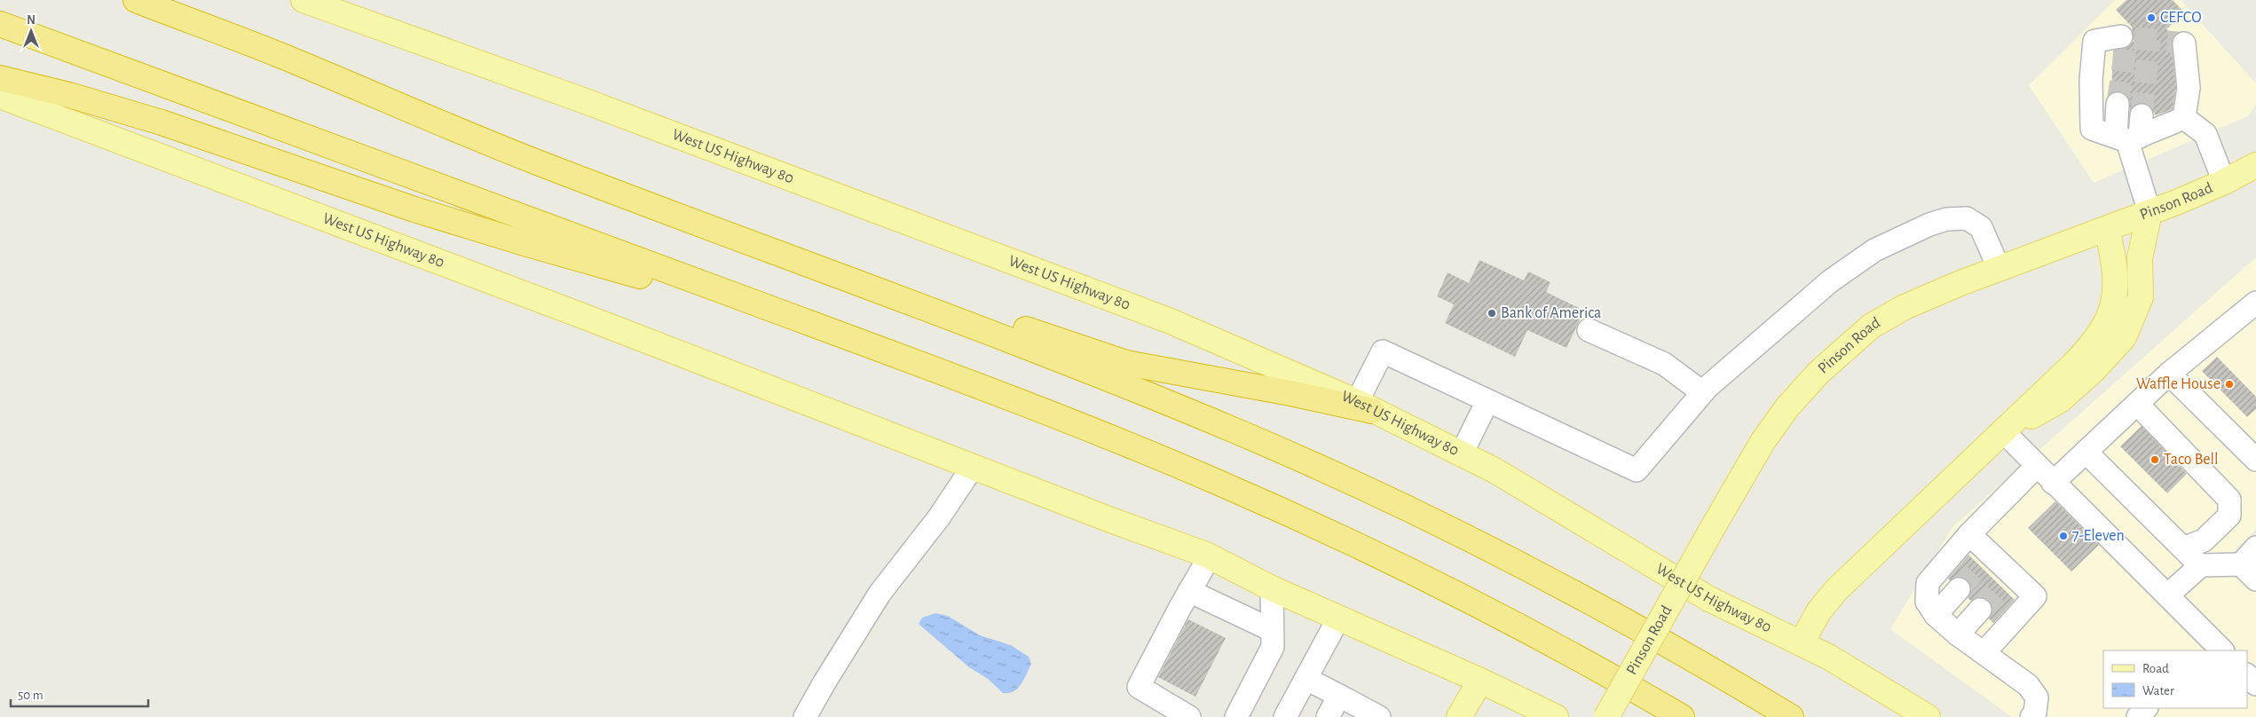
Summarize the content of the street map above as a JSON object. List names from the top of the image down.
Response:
{
  "streets": {
    "main road": ["West US Highway 80", "Pinson Road"]
  },
  "places": [
    "CEFCO",
    "Bank of America",
    "Waffle House",
    "Taco Bell",
    "7-Eleven"
  ],
  "legend": ["Road", "Water"],
  "scale_bar": "50 m",
  "north": "top"
}
